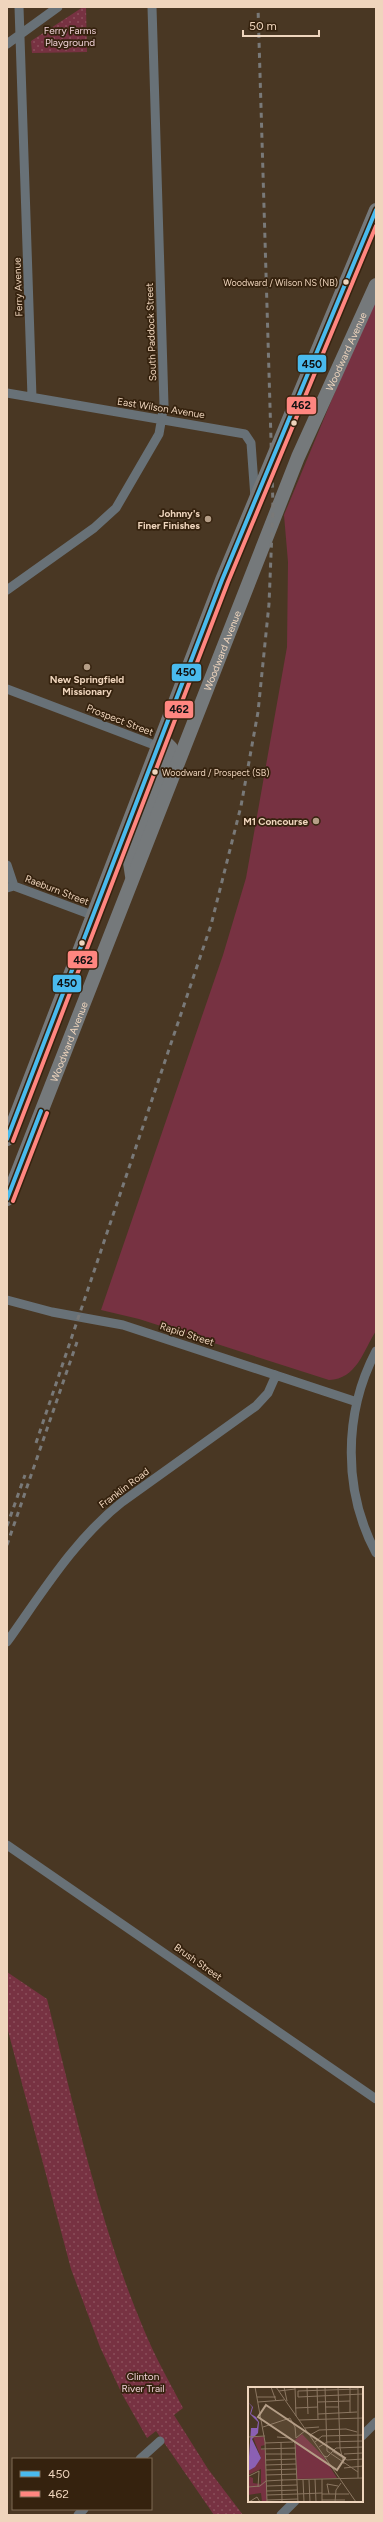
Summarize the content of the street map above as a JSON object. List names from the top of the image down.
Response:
{
  "streets": {
    "main road": ["Woodward Avenue"],
    "street": [
      "Ferry Avenue",
      "South Paddock Street",
      "East Wilson Avenue",
      "Prospect Street",
      "Raeburn Street",
      "Rapid Street",
      "Franklin Road",
      "Brush Street"
    ]
  },
  "crossings": [
    ["Ferry Avenue", "East Wilson Avenue"],
    ["South Paddock Street", "East Wilson Avenue"],
    ["Rapid Street", "Franklin Road"]
  ],
  "parks": ["Ferry Farms Playground", "Clinton River Trail"],
  "places": [
    "Woodward / Wilson NS (NB)",
    "Johnny's Finer Finishes",
    "New Springfield Missionary",
    "Woodward / Prospect (SB)",
    "M1 Concourse"
  ],
  "lines": ["transit line 450", "transit line 462"],
  "legend": ["450", "462"],
  "scale_bar": "50 m"
}
